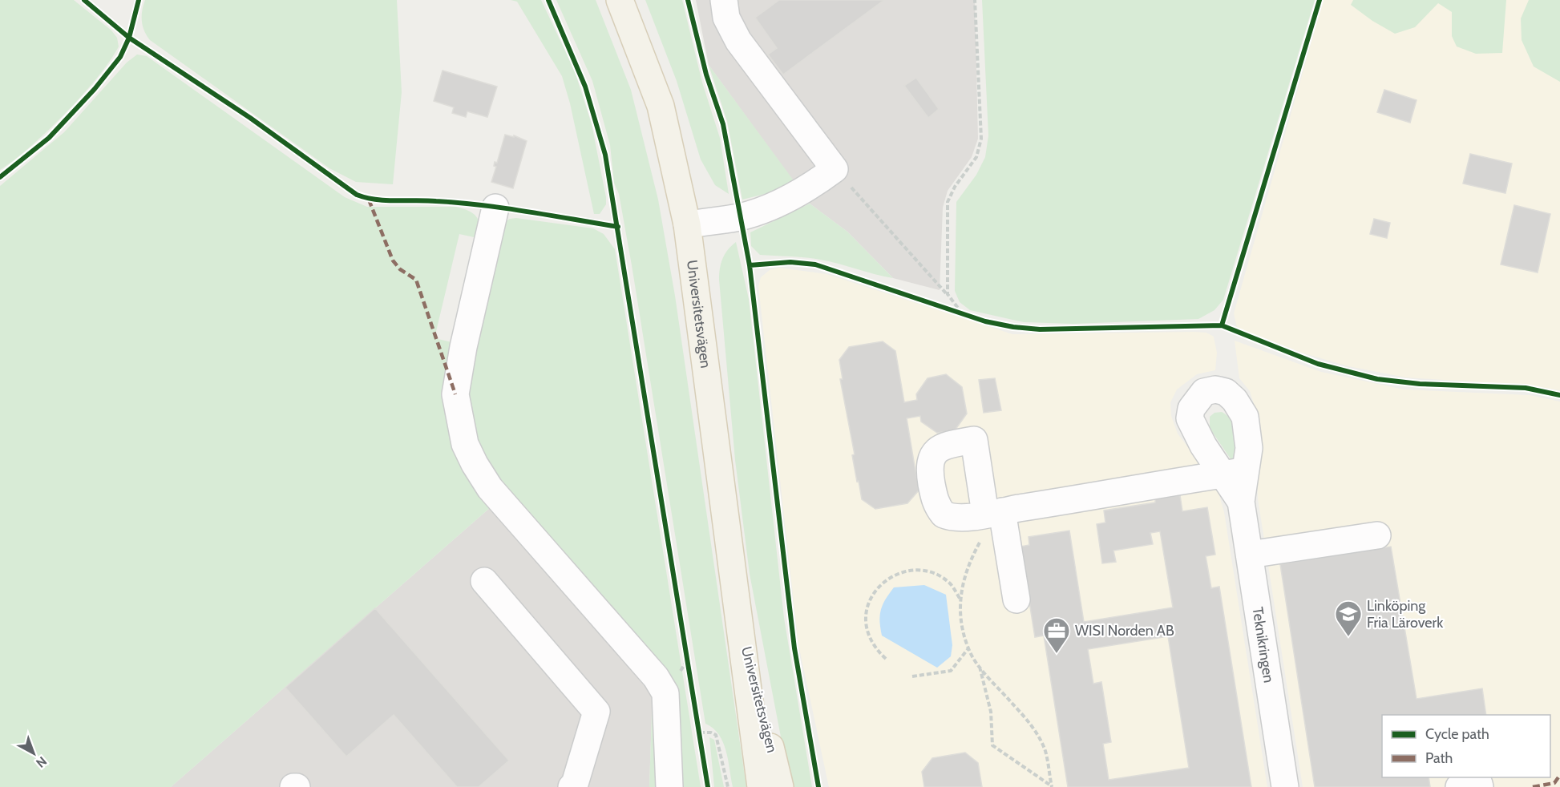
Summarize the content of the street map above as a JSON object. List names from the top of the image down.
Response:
{
  "streets": {
    "main road": ["Universitetsvägen"],
    "street": ["Teknikringen"]
  },
  "places": {
    "school or university": ["Linköping Fria Läroverk"],
    "office": ["WISI Norden AB"]
  },
  "legend": ["Cycle path", "Path"],
  "north": "bottom right"
}
